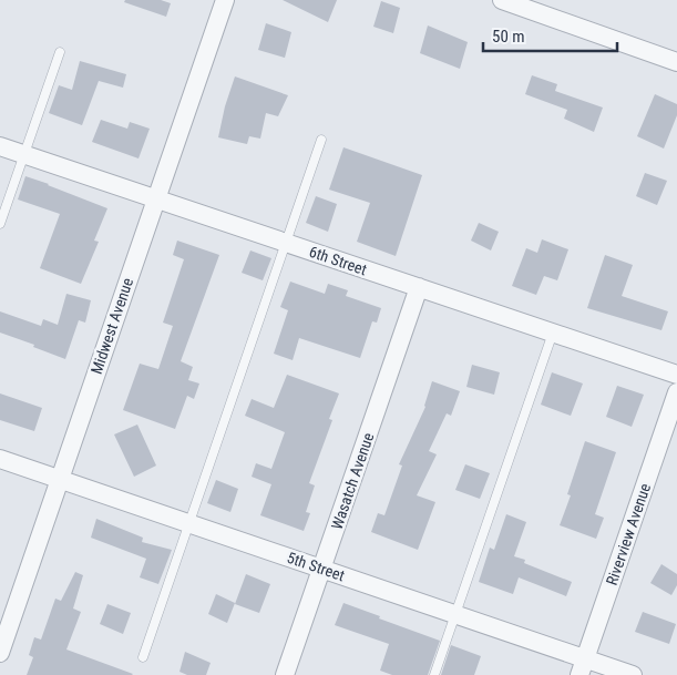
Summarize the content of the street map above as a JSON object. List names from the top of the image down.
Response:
{
  "streets": {
    "street": [
      "6th Street",
      "Midwest Avenue",
      "Wasatch Avenue",
      "Riverview Avenue",
      "5th Street"
    ]
  },
  "crossings": [
    ["6th Street", "Midwest Avenue"],
    ["6th Street", "Wasatch Avenue"],
    ["Midwest Avenue", "5th Street"],
    ["Wasatch Avenue", "5th Street"],
    ["Riverview Avenue", "5th Street"]
  ],
  "scale_bar": "50 m"
}
